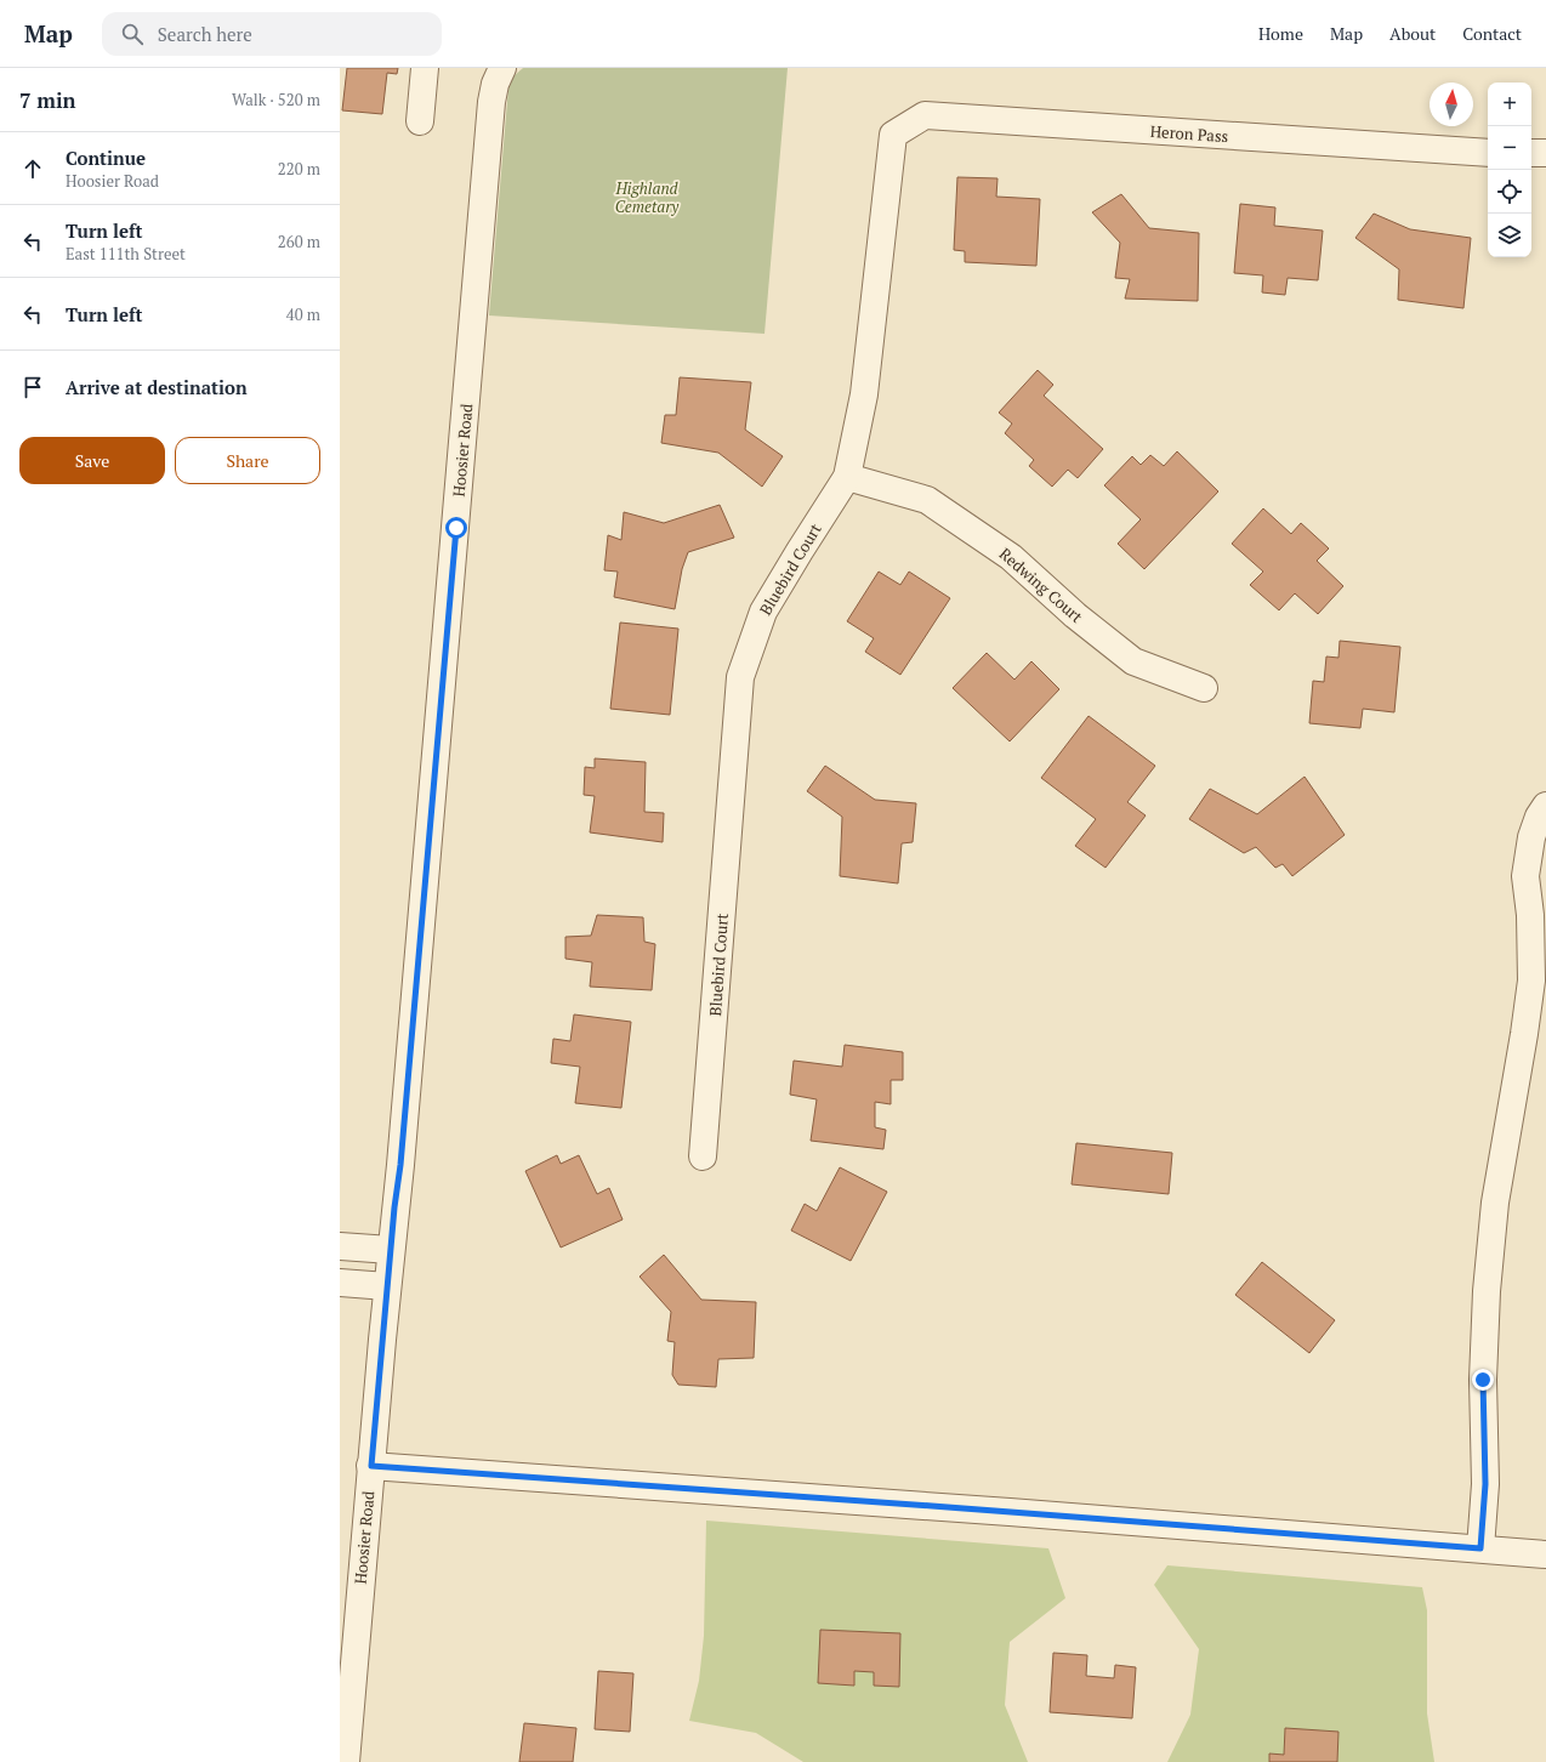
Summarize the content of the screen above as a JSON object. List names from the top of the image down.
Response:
{
  "streets": {
    "street": [
      "Heron Pass",
      "Hoosier Road",
      "Bluebird Court",
      "Redwing Court"
    ]
  },
  "crossings": [
    ["Heron Pass", "Bluebird Court"],
    ["Bluebird Court", "Redwing Court"]
  ],
  "parks": ["Highland Cemetary"],
  "north": "top",
  "page": {
    "header": "Map",
    "search": "Search here",
    "nav": [
      "Home",
      "Map",
      "About",
      "Contact"
    ],
    "heading": ["7 min", "Walk · 520 m"],
    "map_buttons": ["+", "−"],
    "list": [
      ["Continue", "Hoosier Road", "220 m"],
      ["Turn left", "East 111th Street", "260 m"],
      ["Turn left", "40 m"],
      "Arrive at destination"
    ],
    "buttons": ["Save", "Share"]
  }
}
